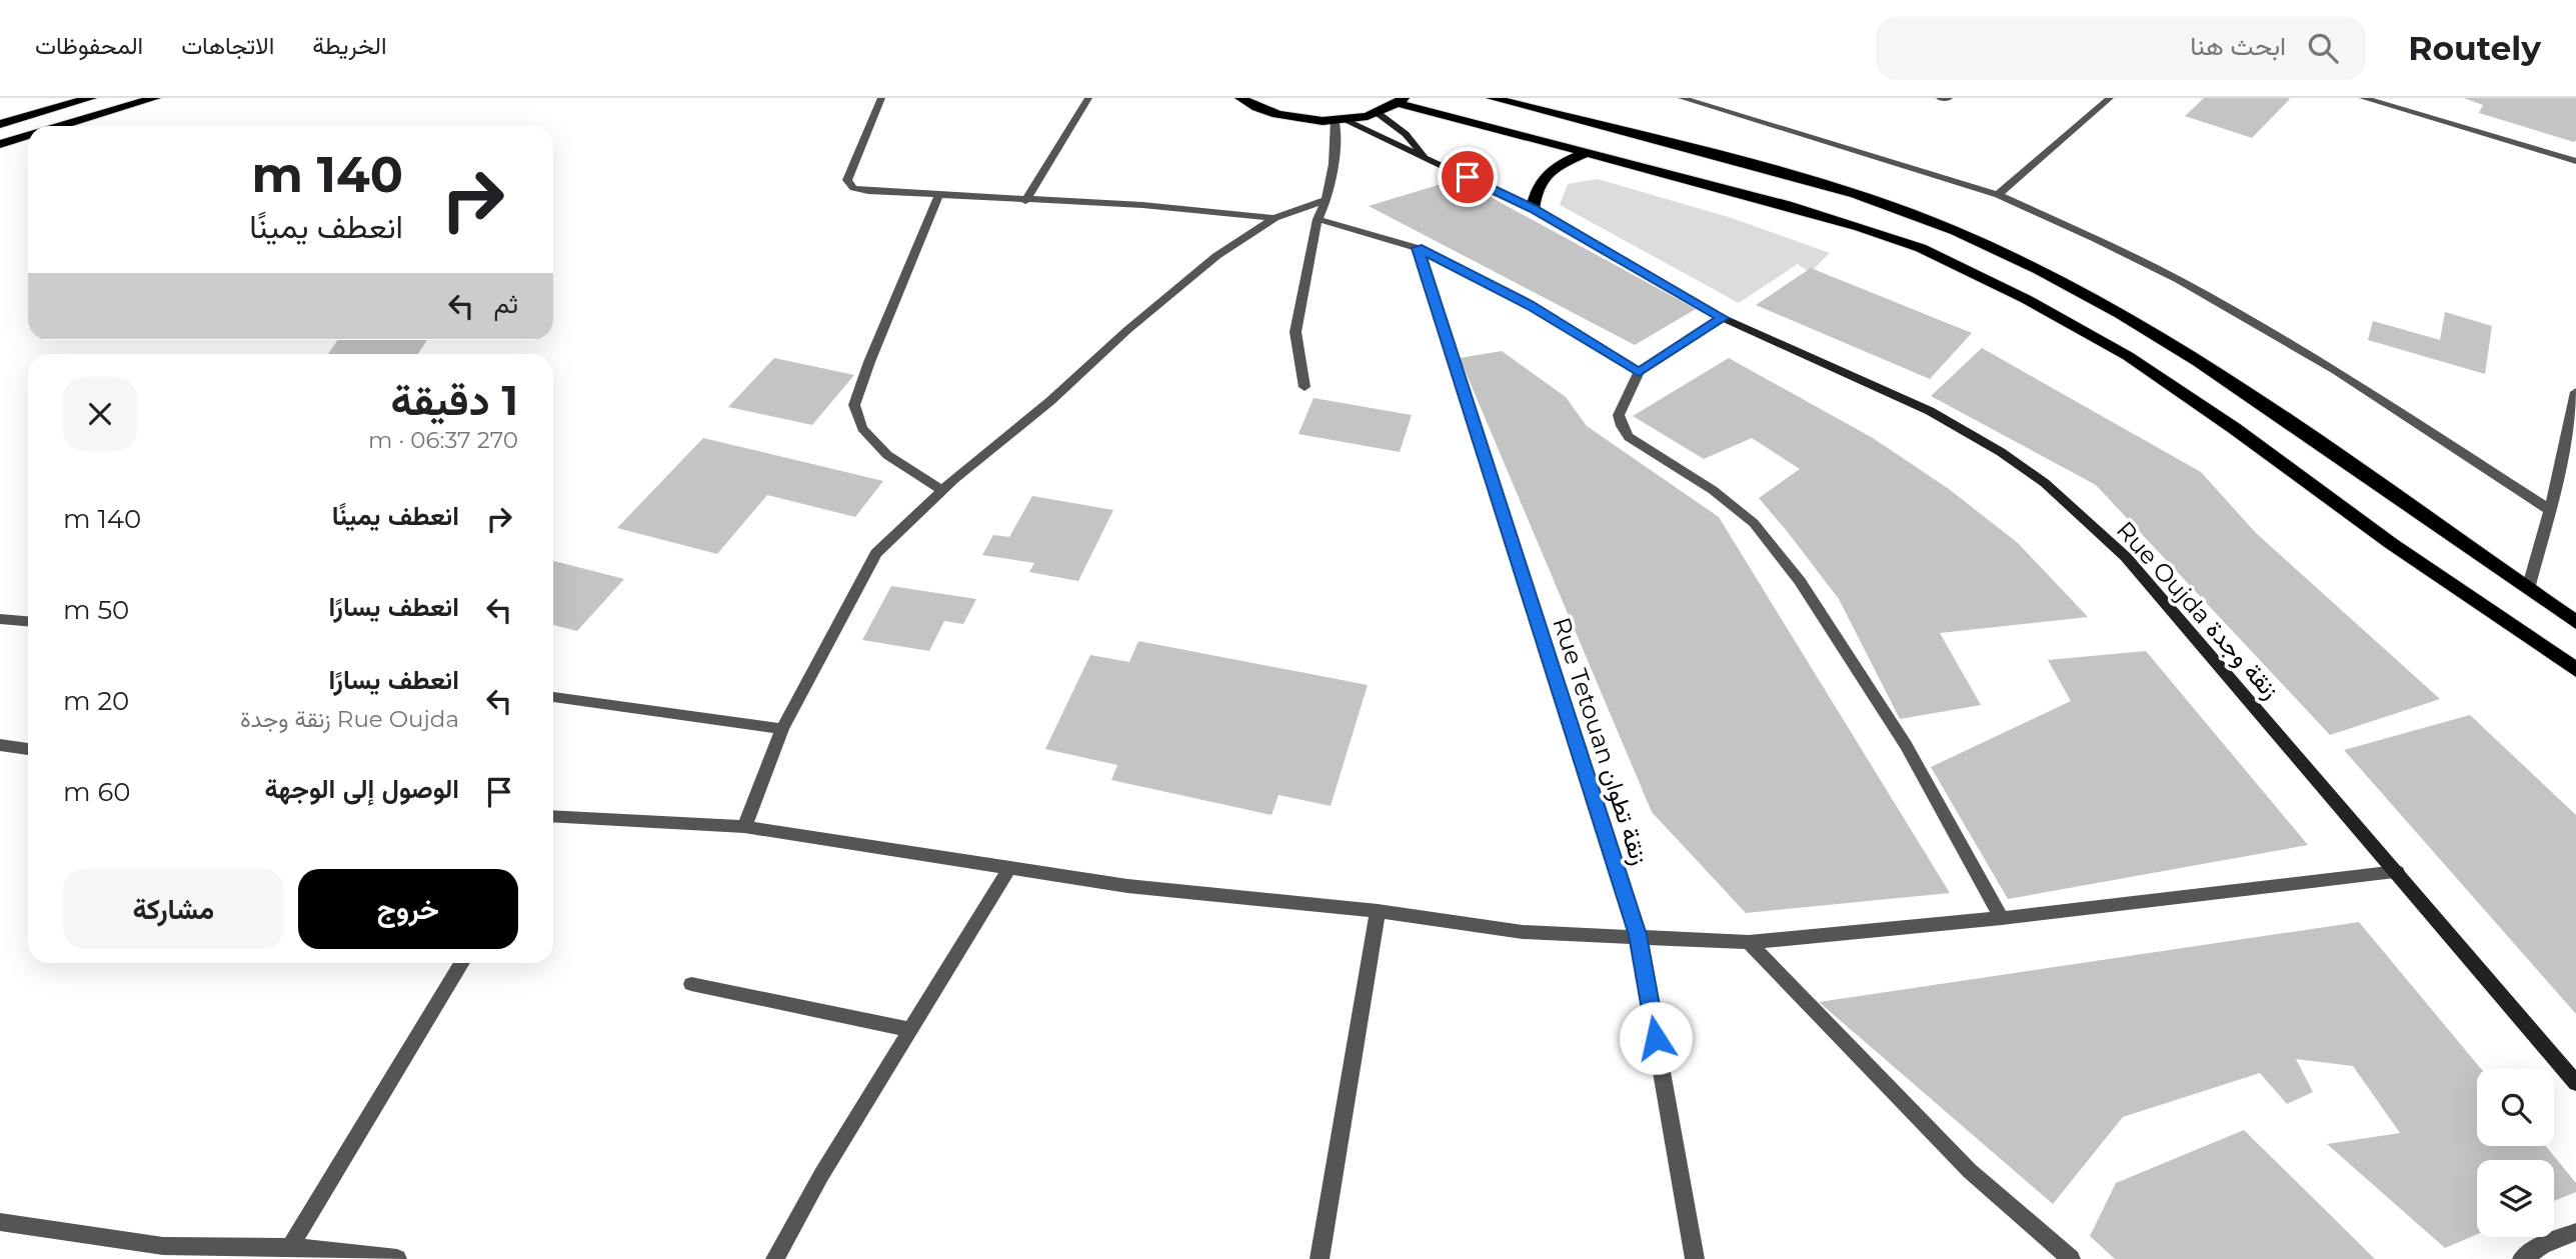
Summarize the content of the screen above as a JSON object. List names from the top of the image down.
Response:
{
  "streets": {
    "main road": ["Rue Oujda زنقة وجدة"],
    "street": ["Rue Tetouan زنقة تطوان"]
  },
  "page": {
    "header": "Routely",
    "search": "ابحث هنا",
    "nav": ["الخريطة", "الاتجاهات", "المحفوظات"],
    "turn": ["140 m", "انعطف يمينًا"],
    "then": "ثم",
    "heading": ["1 دقيقة", "270 m · 06:37"],
    "list": [
      {
        "name": "انعطف يمينًا",
        "value": "140 m"
      },
      {
        "name": "انعطف يسارًا",
        "value": "50 m"
      },
      {
        "name": "انعطف يسارًا",
        "note": "Rue Oujda زنقة وجدة",
        "value": "20 m"
      },
      {
        "name": "الوصول إلى الوجهة",
        "value": "60 m"
      }
    ],
    "buttons": ["خروج", "مشاركة"]
  }
}
